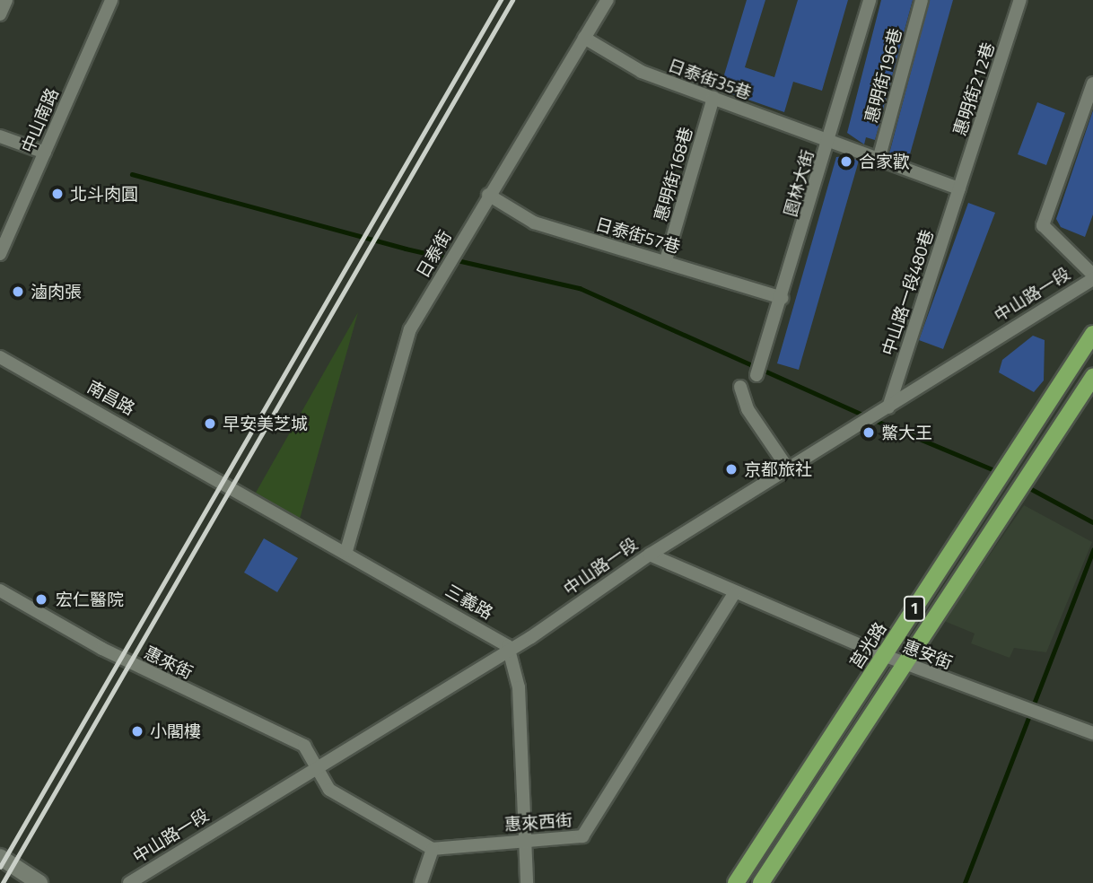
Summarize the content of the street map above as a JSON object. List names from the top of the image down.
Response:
{
  "streets": {
    "main road": ["1", "莒光路"],
    "street": [
      "惠明街196巷",
      "日泰街35巷",
      "惠明街212巷",
      "中山南路",
      "惠明街168巷",
      "園林大街",
      "日泰街57巷",
      "日泰街",
      "中山路一段480巷",
      "中山路一段",
      "南昌路",
      "三義路",
      "惠安街",
      "惠來街",
      "惠來西街"
    ]
  },
  "crossings": [
    ["惠明街196巷", "日泰街35巷"],
    ["日泰街35巷", "惠明街212巷"],
    ["日泰街35巷", "惠明街168巷"],
    ["日泰街35巷", "園林大街"],
    ["日泰街35巷", "日泰街"],
    ["日泰街35巷", "中山路一段480巷"],
    ["惠明街212巷", "中山路一段480巷"],
    ["惠明街168巷", "日泰街57巷"],
    ["園林大街", "日泰街57巷"],
    ["日泰街57巷", "日泰街"],
    ["日泰街", "三義路"],
    ["中山路一段480巷", "中山路一段"],
    ["中山路一段", "三義路"],
    ["中山路一段", "惠安街"],
    ["中山路一段", "惠來街"],
    ["南昌路", "三義路"],
    ["1", "惠安街"],
    ["莒光路", "惠安街"],
    ["惠安街", "惠來西街"]
  ],
  "places": [
    "合家歡",
    "北斗肉圓",
    "滷肉張",
    "早安美芝城",
    "鱉大王",
    "京都旅社",
    "宏仁醫院",
    "小閣樓"
  ]
}
